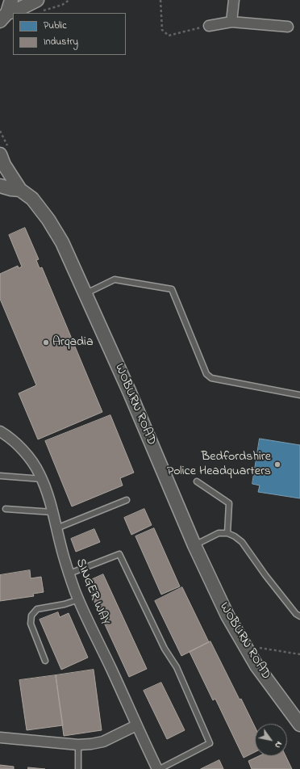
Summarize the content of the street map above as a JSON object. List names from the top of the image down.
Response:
{
  "streets": {
    "main road": ["WOBURN ROAD"],
    "street": ["SINGER WAY"]
  },
  "places": ["Arqadia", "Bedfordshire Police Headquarters"],
  "legend": ["Public", "Industry"],
  "north": "bottom right"
}
